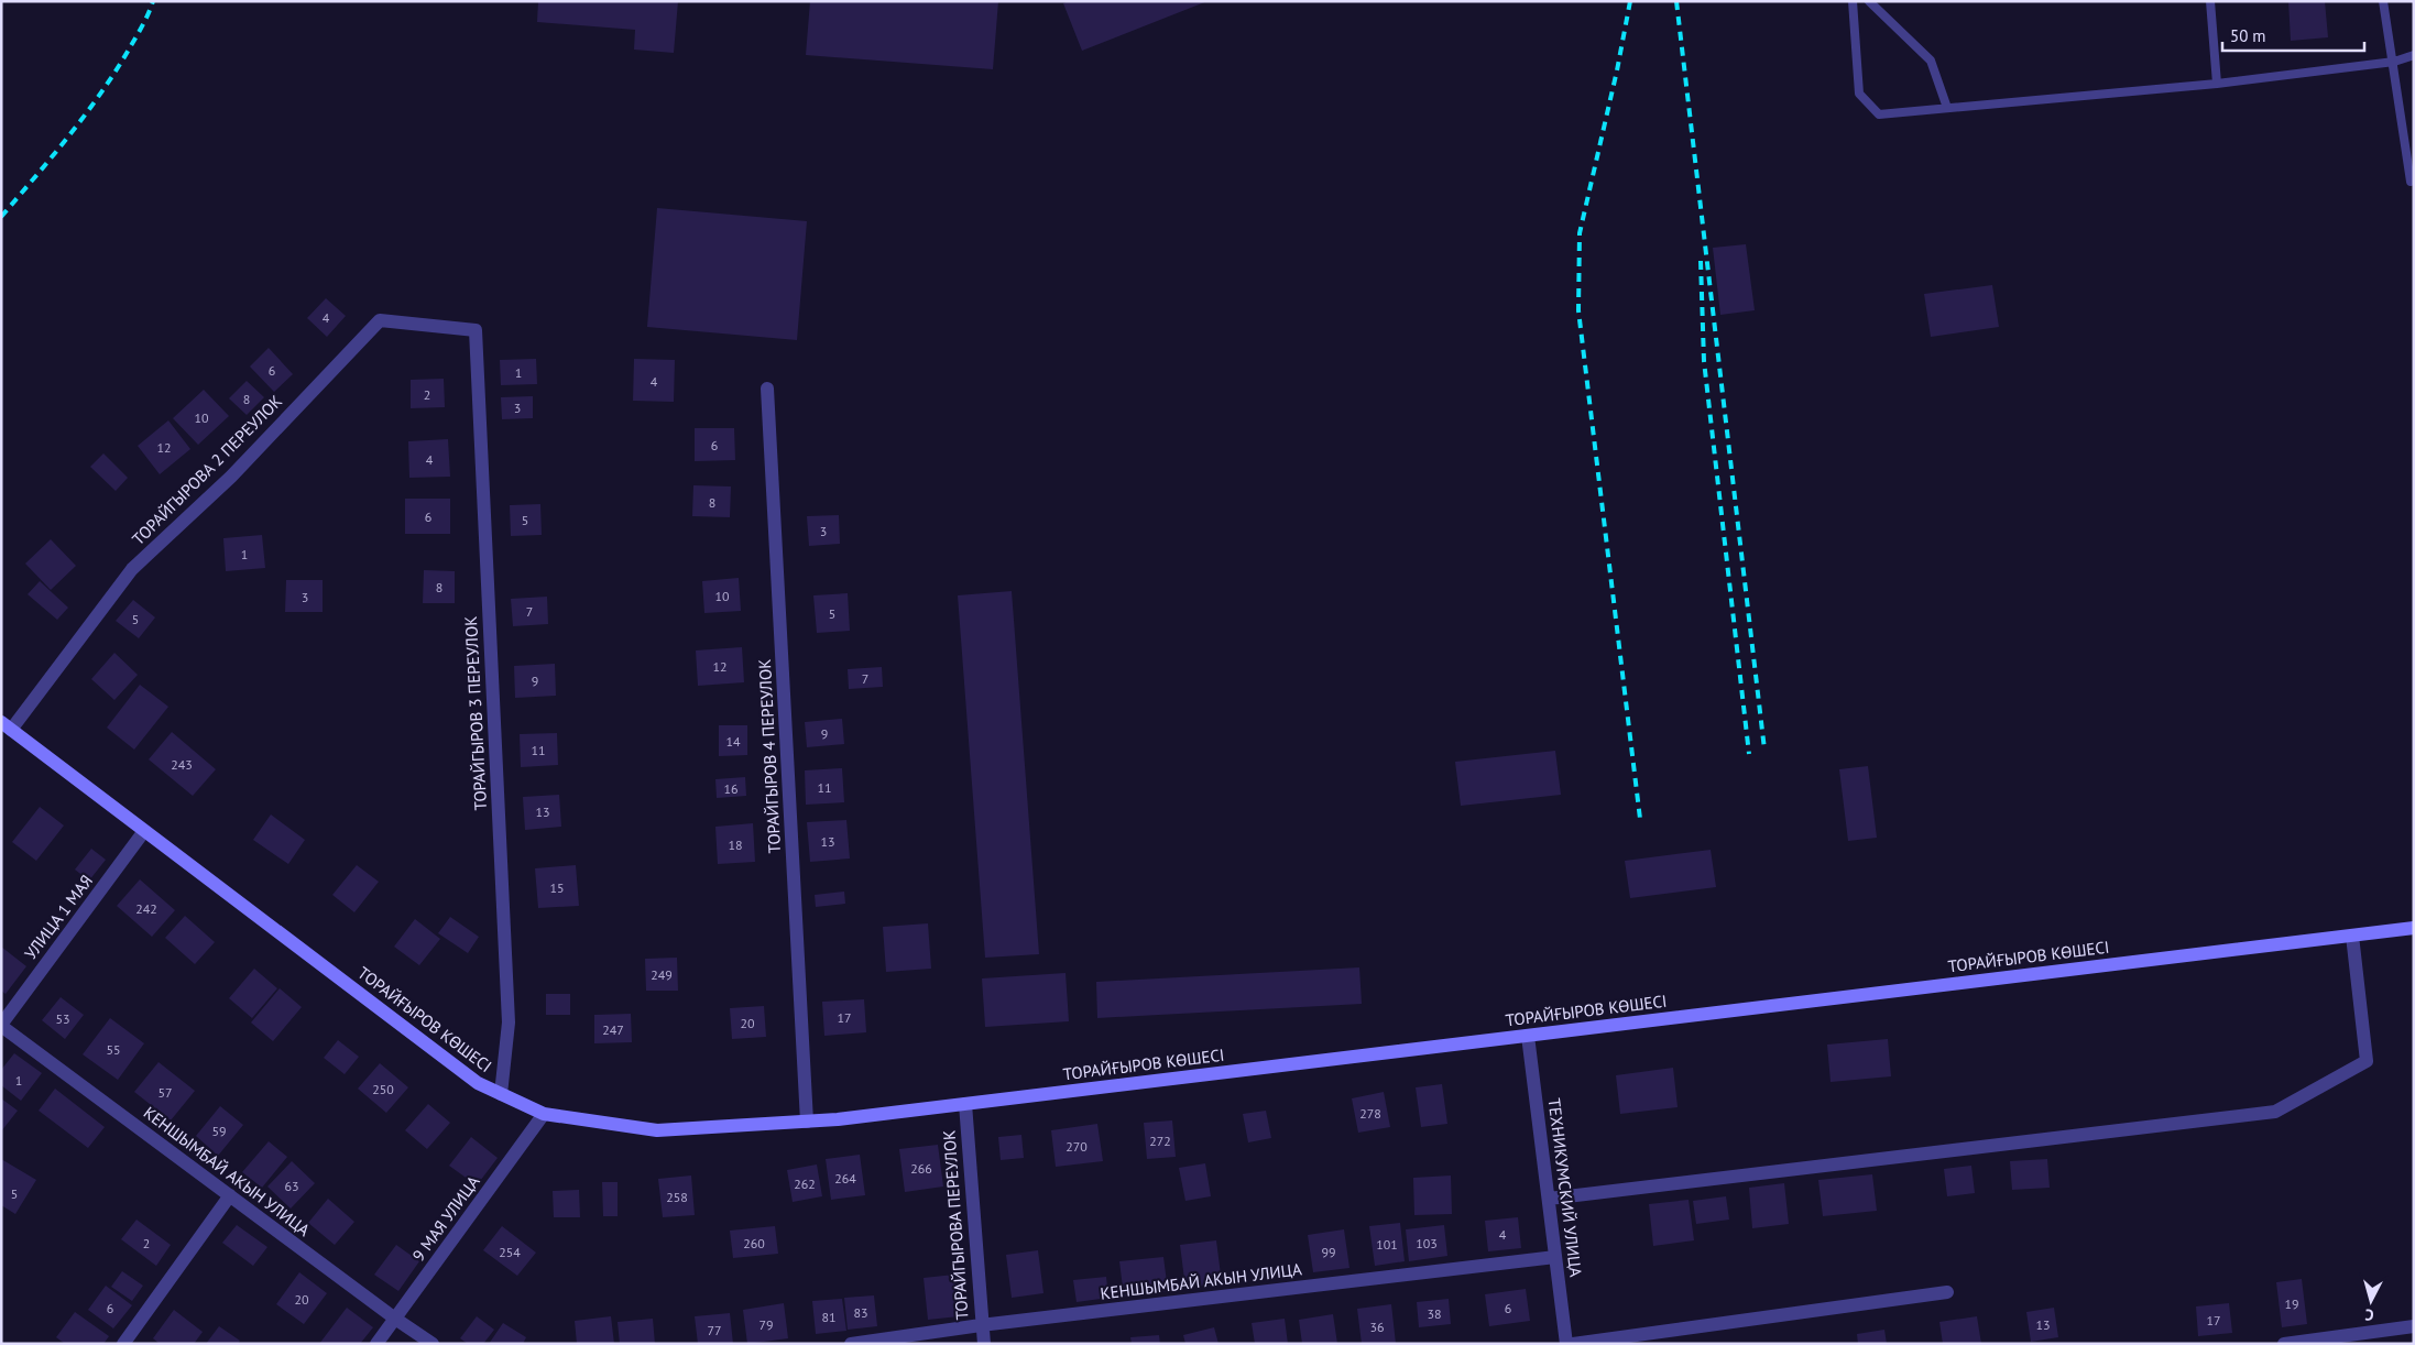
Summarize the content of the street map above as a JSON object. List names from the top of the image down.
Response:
{
  "streets": {
    "street": [
      "ТОРАЙГЫРОВА 2 ПЕРЕУЛОК",
      "ТОРАЙГЫРОВ 3 ПЕРЕУЛОК",
      "ТОРАЙГЫРОВ 4 ПЕРЕУЛОК",
      "УЛИЦА 1 МАЯ",
      "ТОРАЙҒЫРОВ КӨШЕСІ",
      "КЕНШЫМБАЙ АКЫН УЛИЦА",
      "ТЕХНИКУМСКИЙ УЛИЦА",
      "9 МАЯ УЛИЦА",
      "ТОРАЙГЫРОВА ПЕРЕУЛОК"
    ]
  },
  "crossings": [
    ["ТОРАЙГЫРОВА 2 ПЕРЕУЛОК", "ТОРАЙГЫРОВ 3 ПЕРЕУЛОК"],
    ["ТОРАЙГЫРОВА 2 ПЕРЕУЛОК", "ТОРАЙҒЫРОВ КӨШЕСІ"],
    ["ТОРАЙГЫРОВ 3 ПЕРЕУЛОК", "ТОРАЙҒЫРОВ КӨШЕСІ"],
    ["ТОРАЙГЫРОВ 4 ПЕРЕУЛОК", "ТОРАЙҒЫРОВ КӨШЕСІ"],
    ["УЛИЦА 1 МАЯ", "ТОРАЙҒЫРОВ КӨШЕСІ"],
    ["УЛИЦА 1 МАЯ", "КЕНШЫМБАЙ АКЫН УЛИЦА"],
    ["ТОРАЙҒЫРОВ КӨШЕСІ", "ТЕХНИКУМСКИЙ УЛИЦА"],
    ["ТОРАЙҒЫРОВ КӨШЕСІ", "9 МАЯ УЛИЦА"],
    ["ТОРАЙҒЫРОВ КӨШЕСІ", "ТОРАЙГЫРОВА ПЕРЕУЛОК"],
    ["КЕНШЫМБАЙ АКЫН УЛИЦА", "ТЕХНИКУМСКИЙ УЛИЦА"],
    ["КЕНШЫМБАЙ АКЫН УЛИЦА", "9 МАЯ УЛИЦА"],
    ["КЕНШЫМБАЙ АКЫН УЛИЦА", "ТОРАЙГЫРОВА ПЕРЕУЛОК"]
  ],
  "house_numbers": [
    "4",
    "6",
    "1",
    "4",
    "2",
    "8",
    "3",
    "10",
    "6",
    "12",
    "4",
    "8",
    "6",
    "5",
    "3",
    "1",
    "8",
    "10",
    "3",
    "7",
    "5",
    "5",
    "12",
    "7",
    "9",
    "9",
    "14",
    "11",
    "243",
    "11",
    "16",
    "13",
    "13",
    "18",
    "15",
    "242",
    "249",
    "17",
    "53",
    "20",
    "247",
    "55",
    "1",
    "250",
    "57",
    "278",
    "59",
    "272",
    "270",
    "266",
    "264",
    "262",
    "63",
    "5",
    "258",
    "4",
    "2",
    "260",
    "103",
    "101",
    "254",
    "99",
    "20",
    "19",
    "6",
    "6",
    "83",
    "38",
    "81",
    "17",
    "79",
    "13",
    "36",
    "77"
  ],
  "scale_bar": "50 m",
  "north": "bottom"
}
